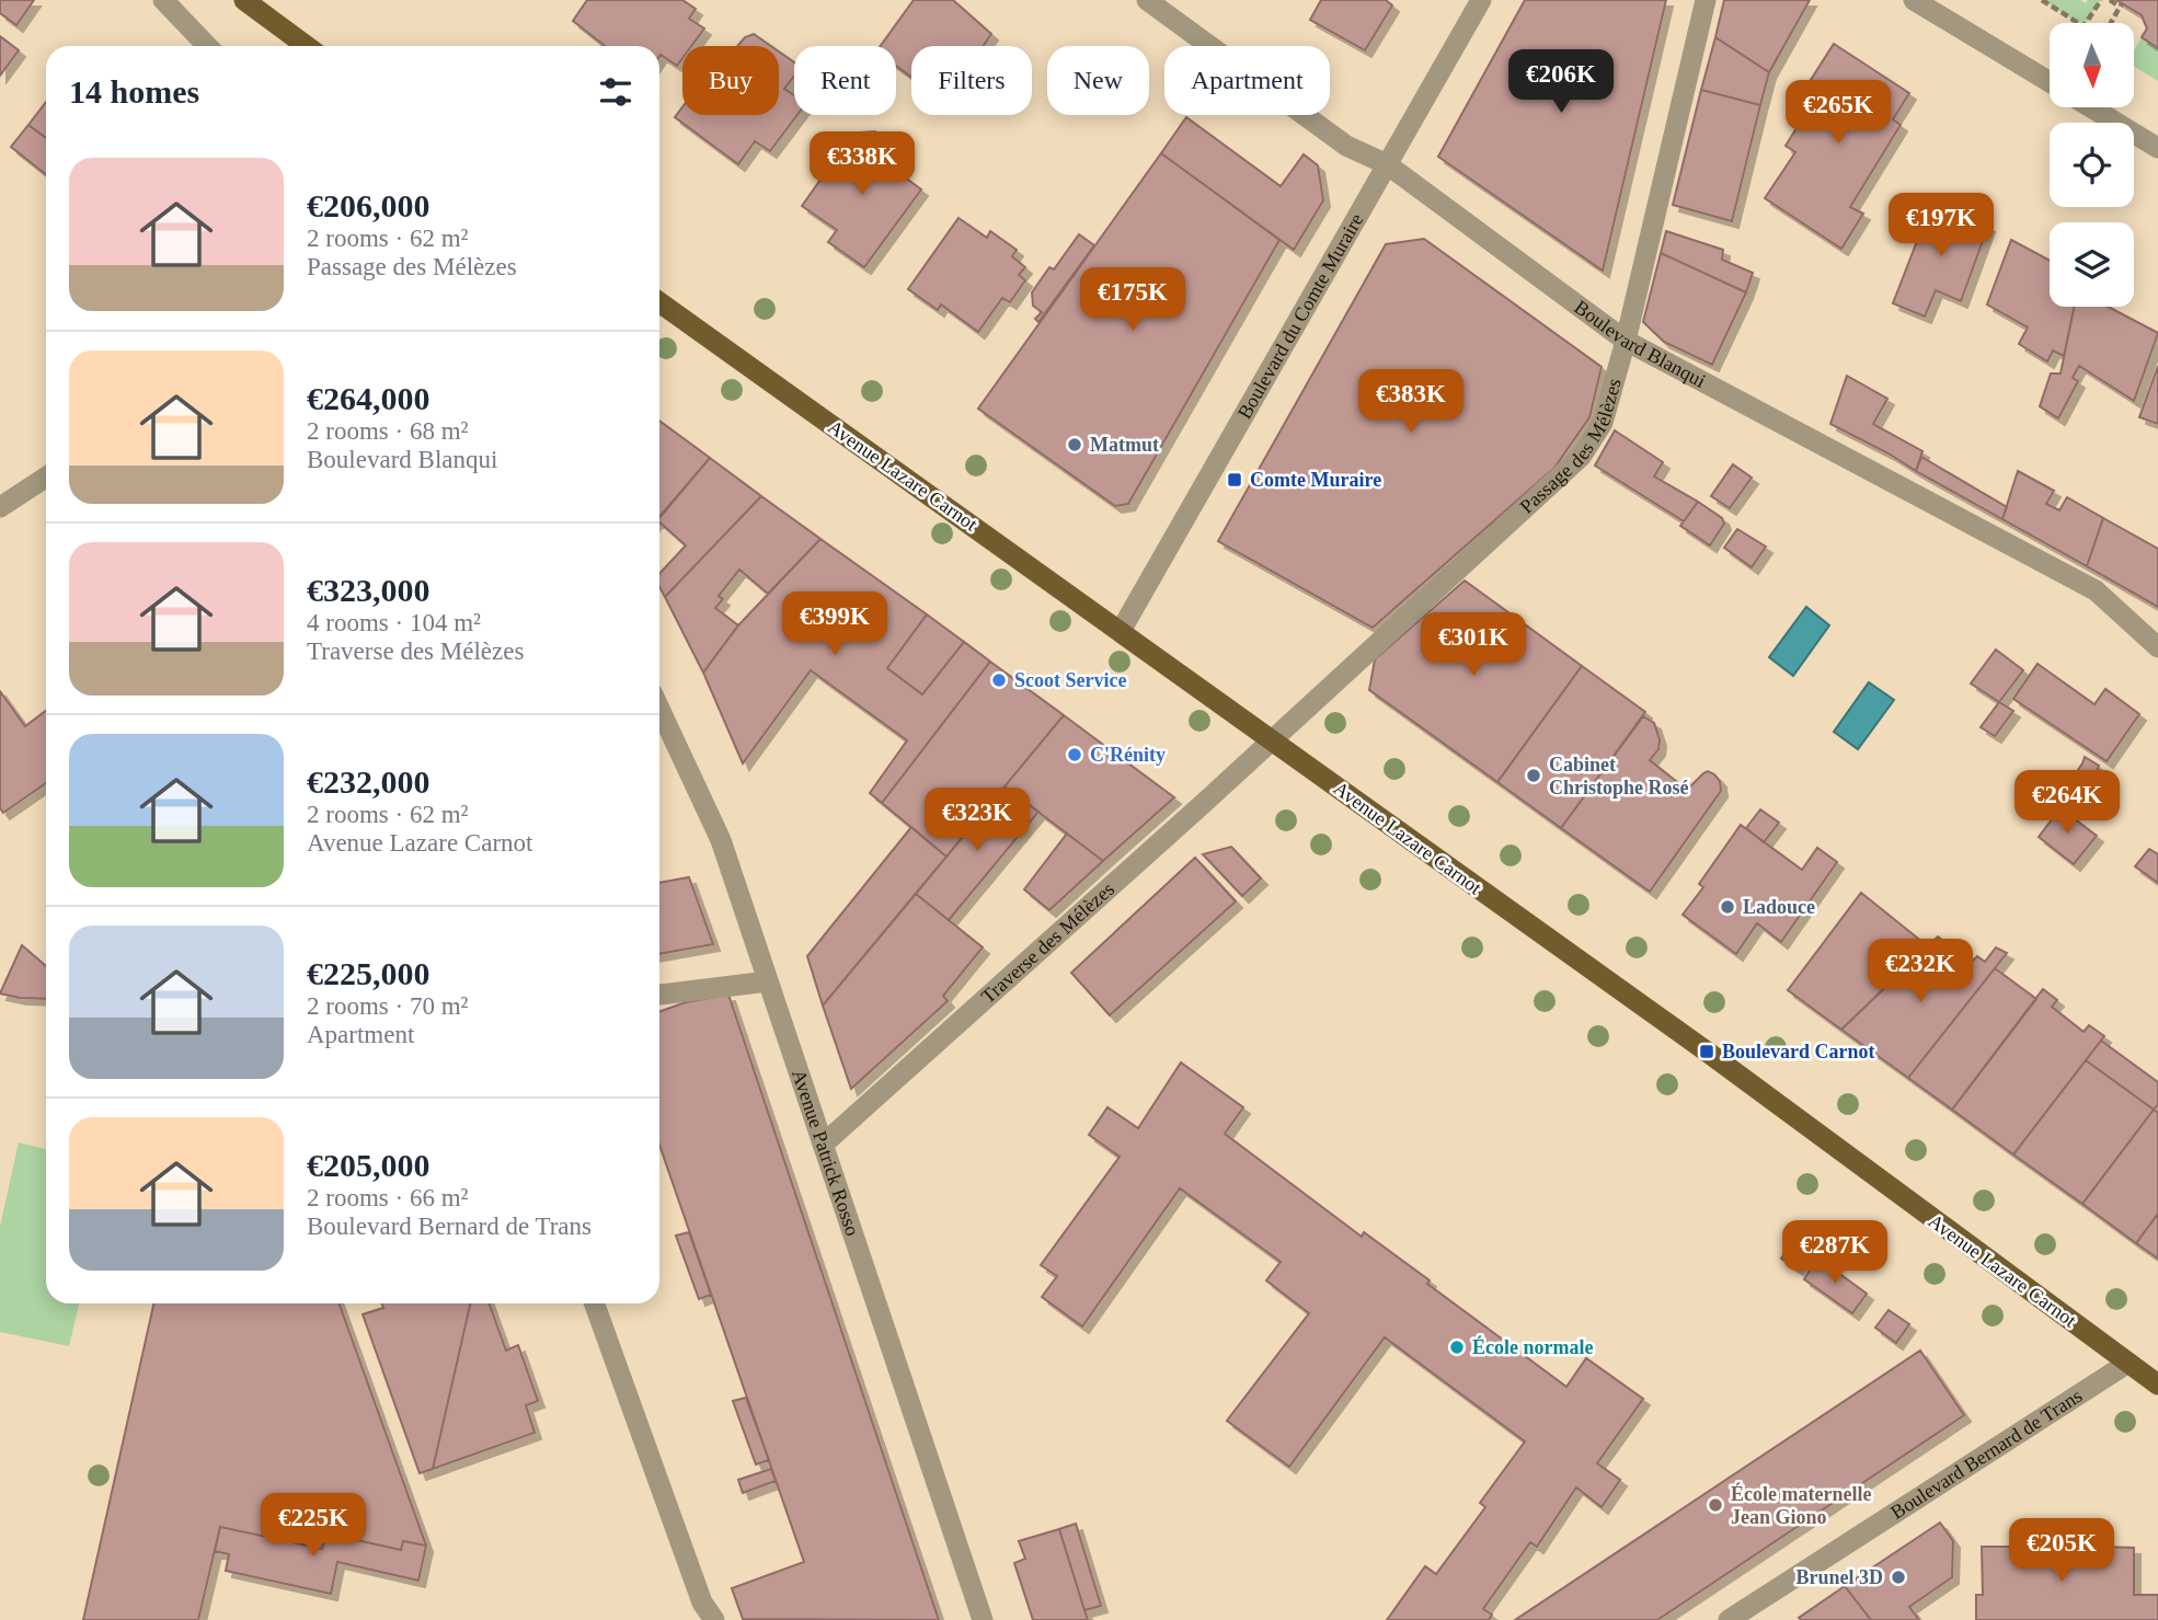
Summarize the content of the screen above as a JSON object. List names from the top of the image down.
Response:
{
  "streets": {
    "main road": ["Avenue Lazare Carnot"],
    "street": [
      "Boulevard du Comte Muraire",
      "Boulevard Blanqui",
      "Passage des Mélèzes",
      "Traverse des Mélèzes",
      "Avenue Patrick Rosso",
      "Boulevard Bernard de Trans"
    ]
  },
  "crossings": [
    ["Boulevard du Comte Muraire", "Boulevard Blanqui"],
    ["Boulevard du Comte Muraire", "Avenue Lazare Carnot"],
    ["Boulevard Blanqui", "Passage des Mélèzes"],
    ["Passage des Mélèzes", "Avenue Lazare Carnot"],
    ["Passage des Mélèzes", "Traverse des Mélèzes"],
    ["Avenue Lazare Carnot", "Traverse des Mélèzes"],
    ["Avenue Lazare Carnot", "Boulevard Bernard de Trans"],
    ["Traverse des Mélèzes", "Avenue Patrick Rosso"]
  ],
  "places": {
    "other": [
      "Matmut",
      "Scoot Service",
      "C'Rénity",
      "Cabinet Christophe Rosé",
      "Ladouce",
      "École normale",
      "École maternelle Jean Giono",
      "Brunel 3D"
    ],
    "transit": ["Comte Muraire", "Boulevard Carnot"]
  },
  "north": "bottom",
  "page": {
    "chip": [
      "Buy",
      "Rent",
      "Filters",
      "New",
      "Apartment"
    ],
    "heading": "14 homes",
    "price": [
      "€206K",
      "€265K",
      "€338K",
      "€197K",
      "€175K",
      "€383K",
      "€399K",
      "€301K",
      "€264K",
      "€323K",
      "€232K",
      "€287K",
      "€225K",
      "€205K"
    ],
    "list": [
      {
        "name": "€206,000",
        "note": "2 rooms · 62 m² · Passage des Mélèzes"
      },
      {
        "name": "€264,000",
        "note": "2 rooms · 68 m² · Boulevard Blanqui"
      },
      {
        "name": "€323,000",
        "note": "4 rooms · 104 m² · Traverse des Mélèzes"
      },
      {
        "name": "€232,000",
        "note": "2 rooms · 62 m² · Avenue Lazare Carnot"
      },
      {
        "name": "€225,000",
        "note": "2 rooms · 70 m² · Apartment"
      },
      {
        "name": "€205,000",
        "note": "2 rooms · 66 m² · Boulevard Bernard de Trans"
      }
    ]
  }
}
